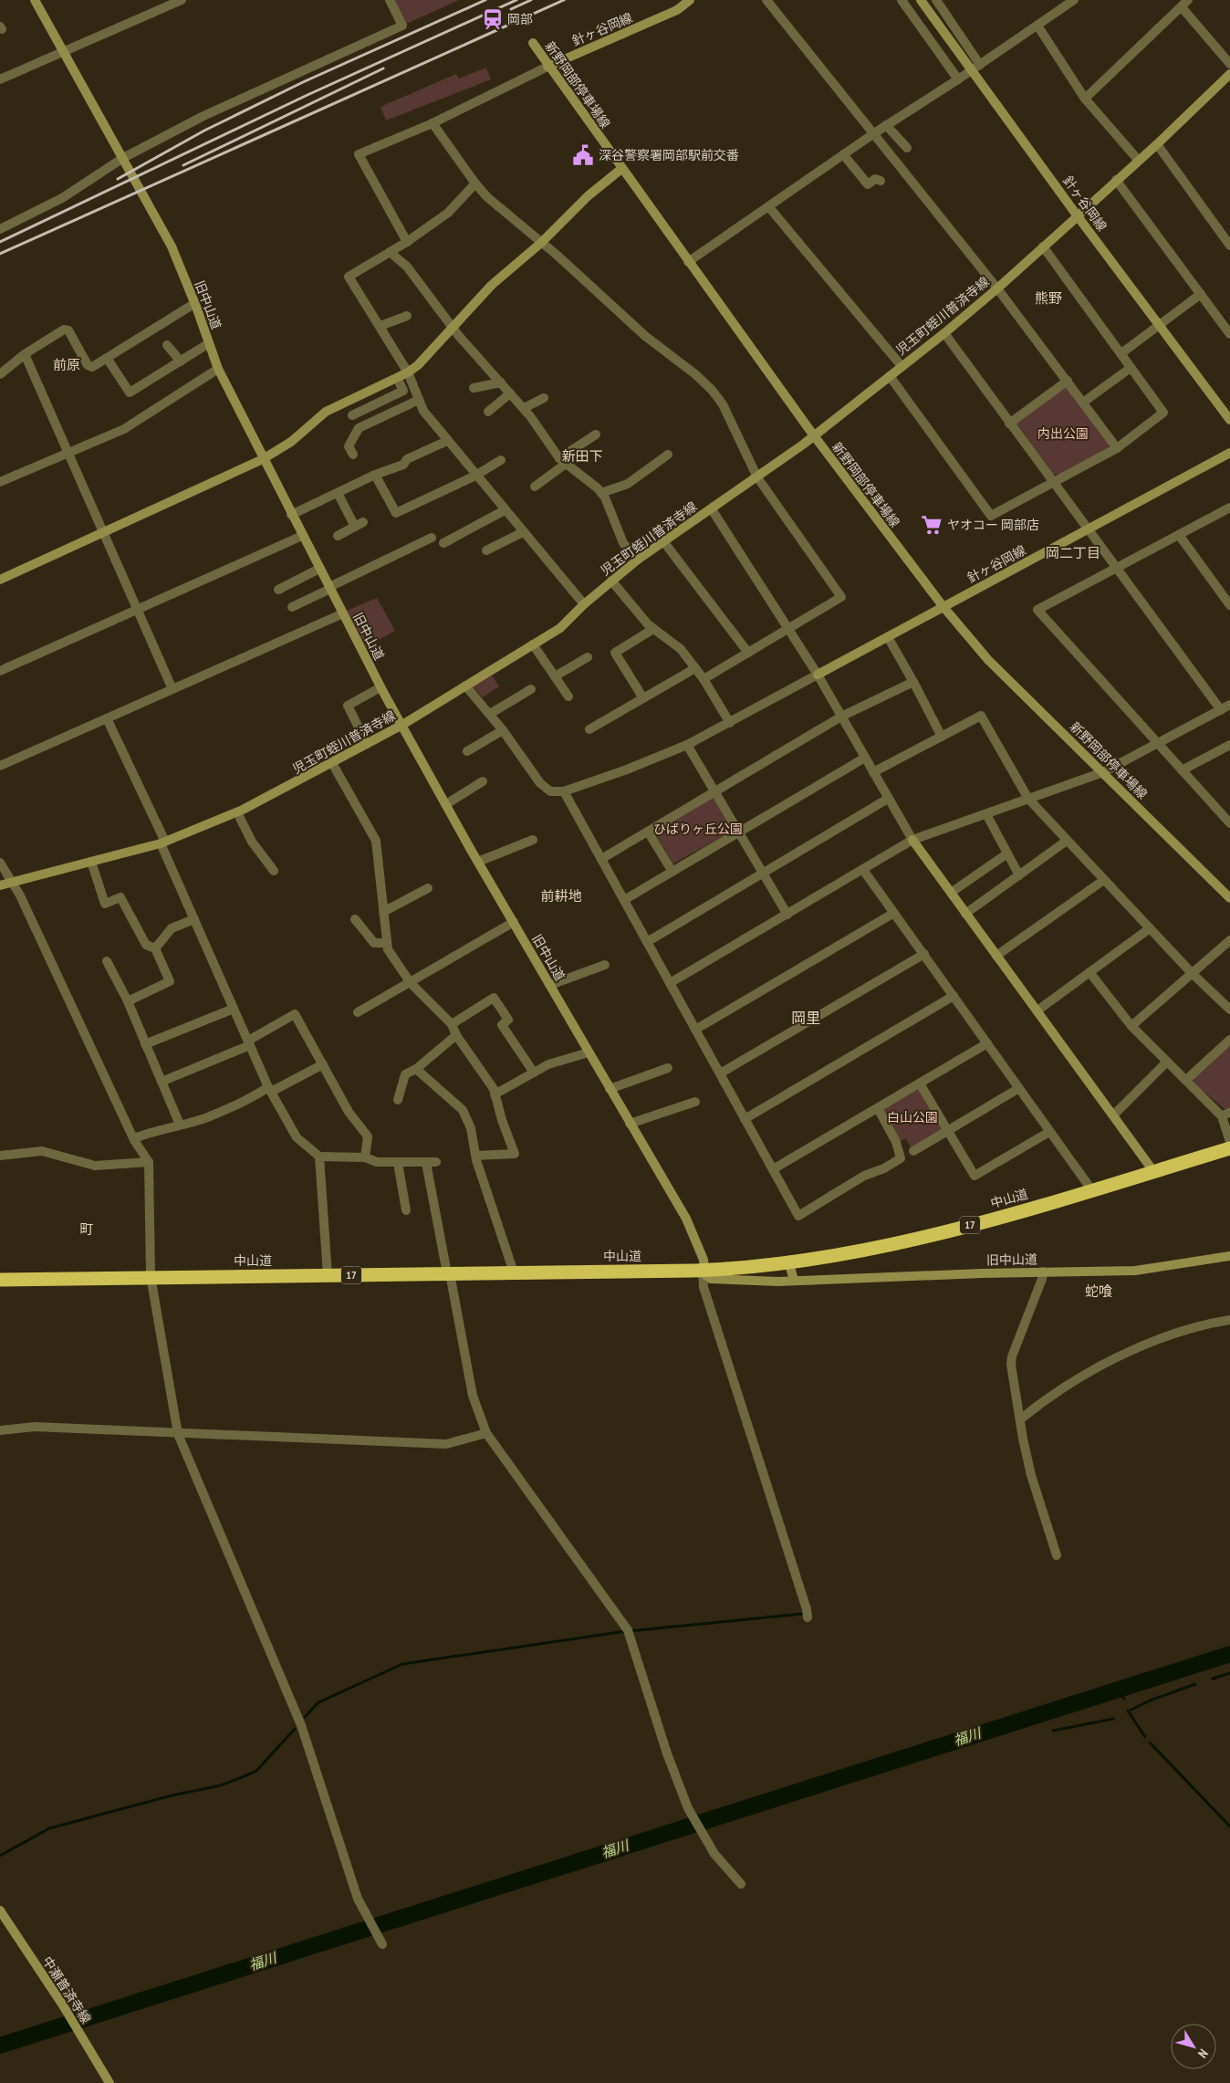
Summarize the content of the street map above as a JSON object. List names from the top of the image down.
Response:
{
  "streets": {
    "highway": ["中山道", "17"],
    "main road": [
      "針ヶ谷岡線",
      "新野岡部停車場線",
      "旧中山道",
      "児玉町蛭川普済寺線",
      "中瀬普済寺線"
    ]
  },
  "crossings": [
    ["針ヶ谷岡線", "新野岡部停車場線"],
    ["針ヶ谷岡線", "児玉町蛭川普済寺線"],
    ["新野岡部停車場線", "児玉町蛭川普済寺線"],
    ["旧中山道", "児玉町蛭川普済寺線"],
    ["旧中山道", "中山道"]
  ],
  "districts": [
    "熊野",
    "前原",
    "新田下",
    "岡二丁目",
    "前耕地",
    "岡里",
    "町",
    "蛇喰"
  ],
  "water": ["福川"],
  "parks": ["内出公園", "ひばりヶ丘公園", "白山公園"],
  "places": {
    "station": ["岡部"],
    "public building": ["深谷警察署岡部駅前交番"],
    "supermarket": ["ヤオコー 岡部店"]
  },
  "north": "bottom right"
}
